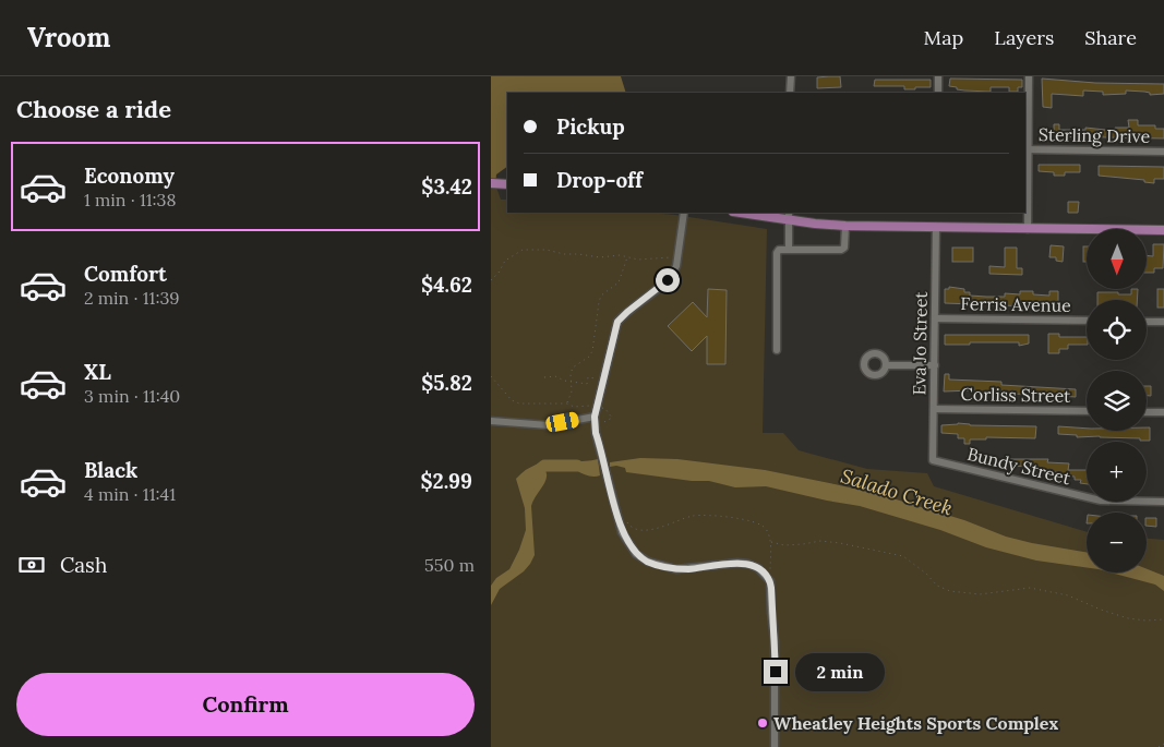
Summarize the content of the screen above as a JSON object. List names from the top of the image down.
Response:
{
  "streets": {
    "street": [
      "Sterling Drive",
      "Ferris Avenue",
      "Eva Jo Street",
      "Corliss Street",
      "Bundy Street"
    ]
  },
  "crossings": [
    ["Ferris Avenue", "Eva Jo Street"],
    ["Eva Jo Street", "Corliss Street"],
    ["Eva Jo Street", "Bundy Street"]
  ],
  "water": ["Salado Creek"],
  "places": ["Wheatley Heights Sports Complex"],
  "north": "bottom",
  "page": {
    "header": "Vroom",
    "nav": ["Map", "Layers", "Share"],
    "heading": "Choose a ride",
    "banner": ["Pickup", "Drop-off"],
    "list": [
      {
        "name": "Economy",
        "note": "1 min · 11:38",
        "value": "$3.42"
      },
      {
        "name": "Comfort",
        "note": "2 min · 11:39",
        "value": "$4.62"
      },
      {
        "name": "XL",
        "note": "3 min · 11:40",
        "value": "$5.82"
      },
      {
        "name": "Black",
        "note": "4 min · 11:41",
        "value": "$2.99"
      }
    ],
    "map_buttons": ["+", "−"],
    "pay": ["Cash", "550 m"],
    "bubble": "2 min",
    "buttons": "Confirm"
  }
}
